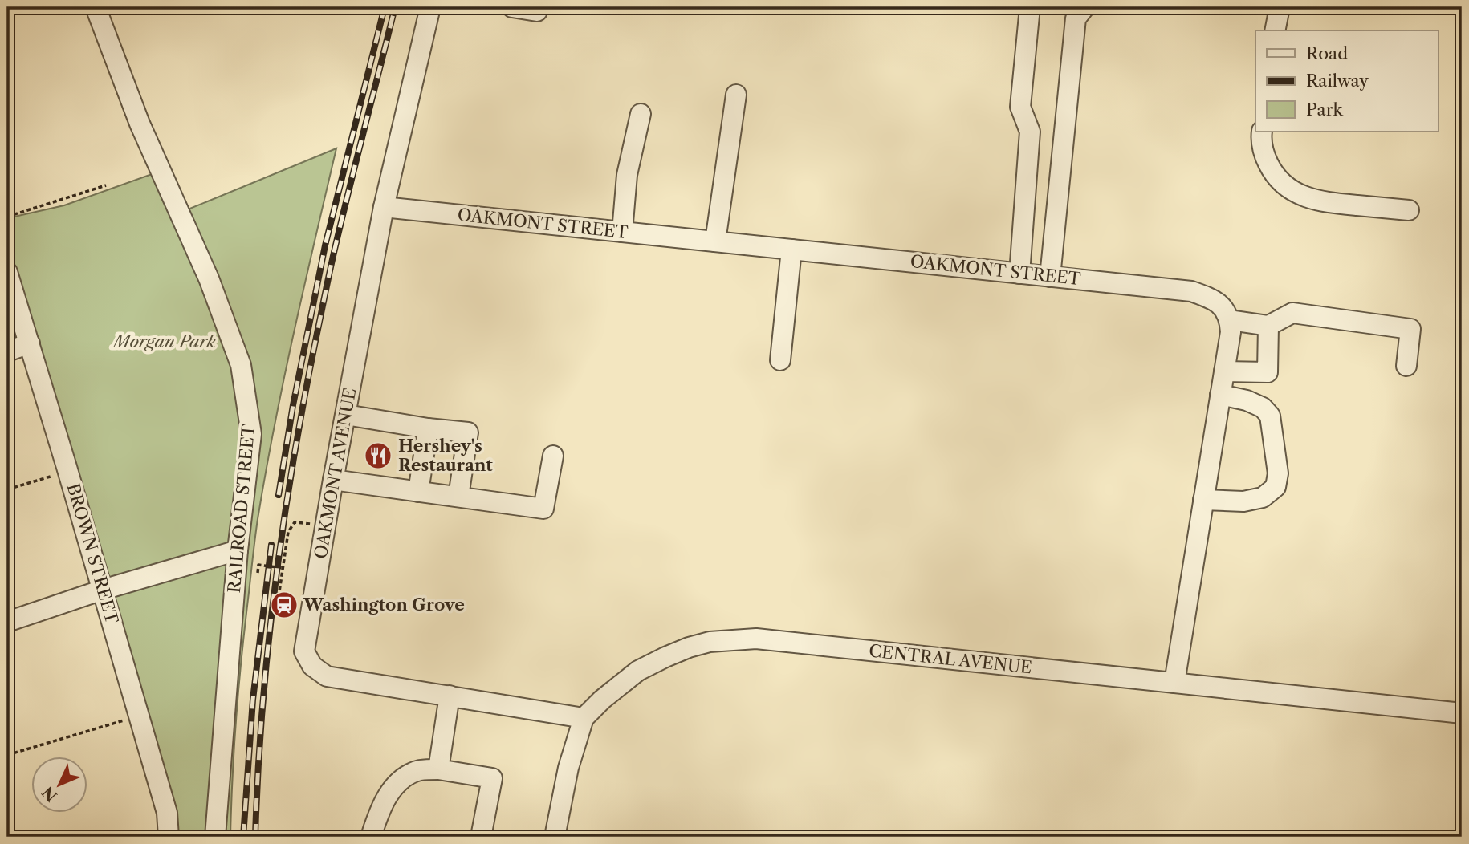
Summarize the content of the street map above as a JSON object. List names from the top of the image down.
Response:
{
  "streets": {
    "street": [
      "OAKMONT STREET",
      "OAKMONT AVENUE",
      "RAILROAD STREET",
      "BROWN STREET",
      "CENTRAL AVENUE"
    ]
  },
  "crossings": [
    ["OAKMONT STREET", "OAKMONT AVENUE"],
    ["OAKMONT AVENUE", "CENTRAL AVENUE"]
  ],
  "parks": ["Morgan Park"],
  "places": {
    "restaurant": ["Hershey's Restaurant"],
    "station": ["Washington Grove"]
  },
  "legend": ["Road", "Railway", "Park"],
  "north": "bottom left"
}
